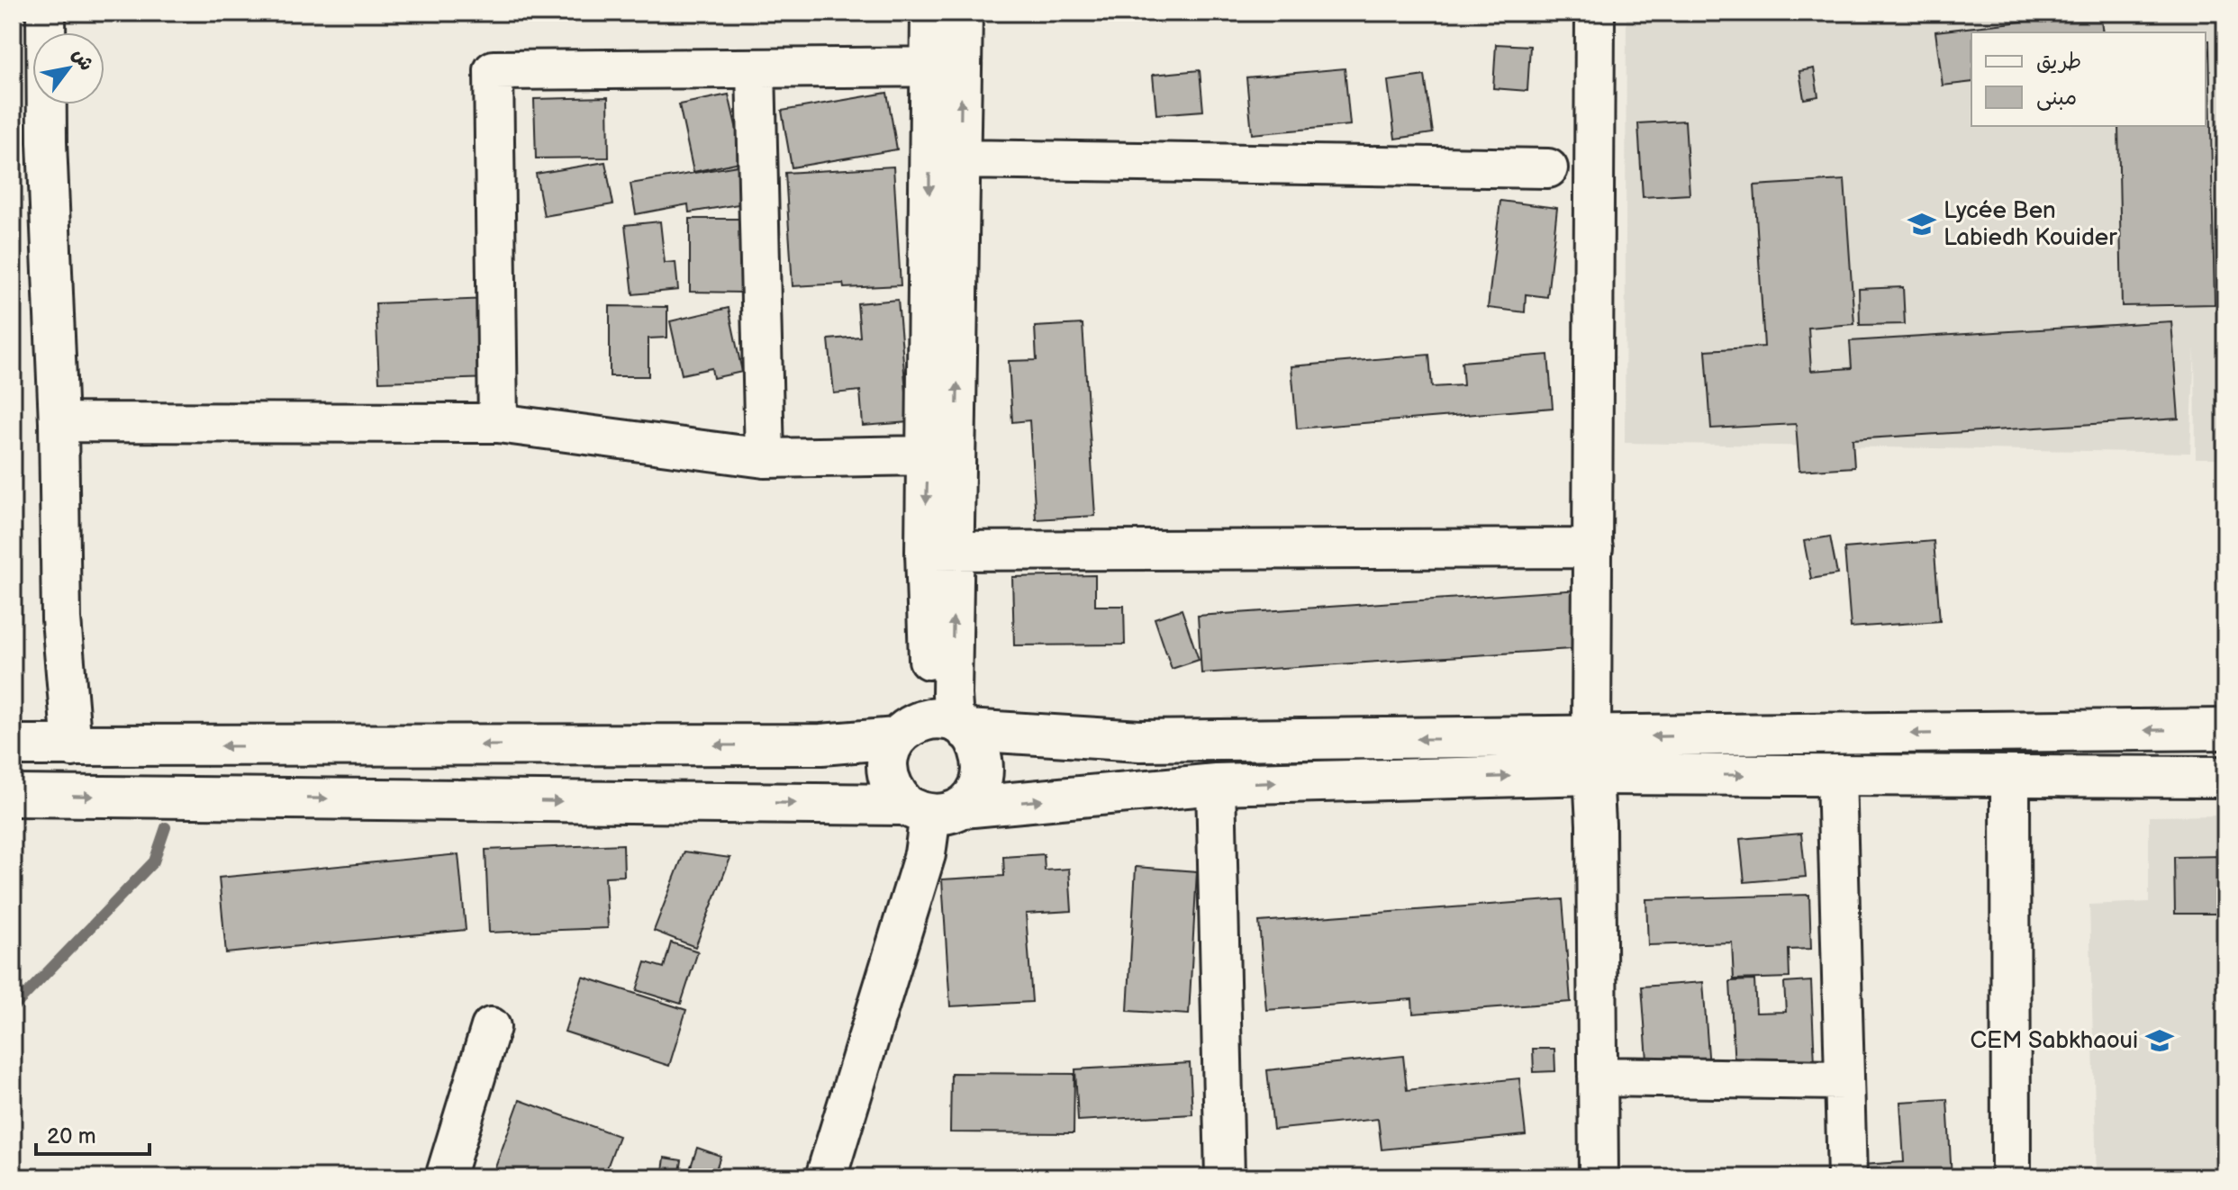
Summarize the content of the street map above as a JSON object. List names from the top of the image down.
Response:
{
  "places": {
    "school or university": ["Lycée Ben Labiedh Kouider", "CEM Sabkhaoui"]
  },
  "legend": ["طريق", "مبنى"],
  "scale_bar": "20 m",
  "north": "top right"
}
